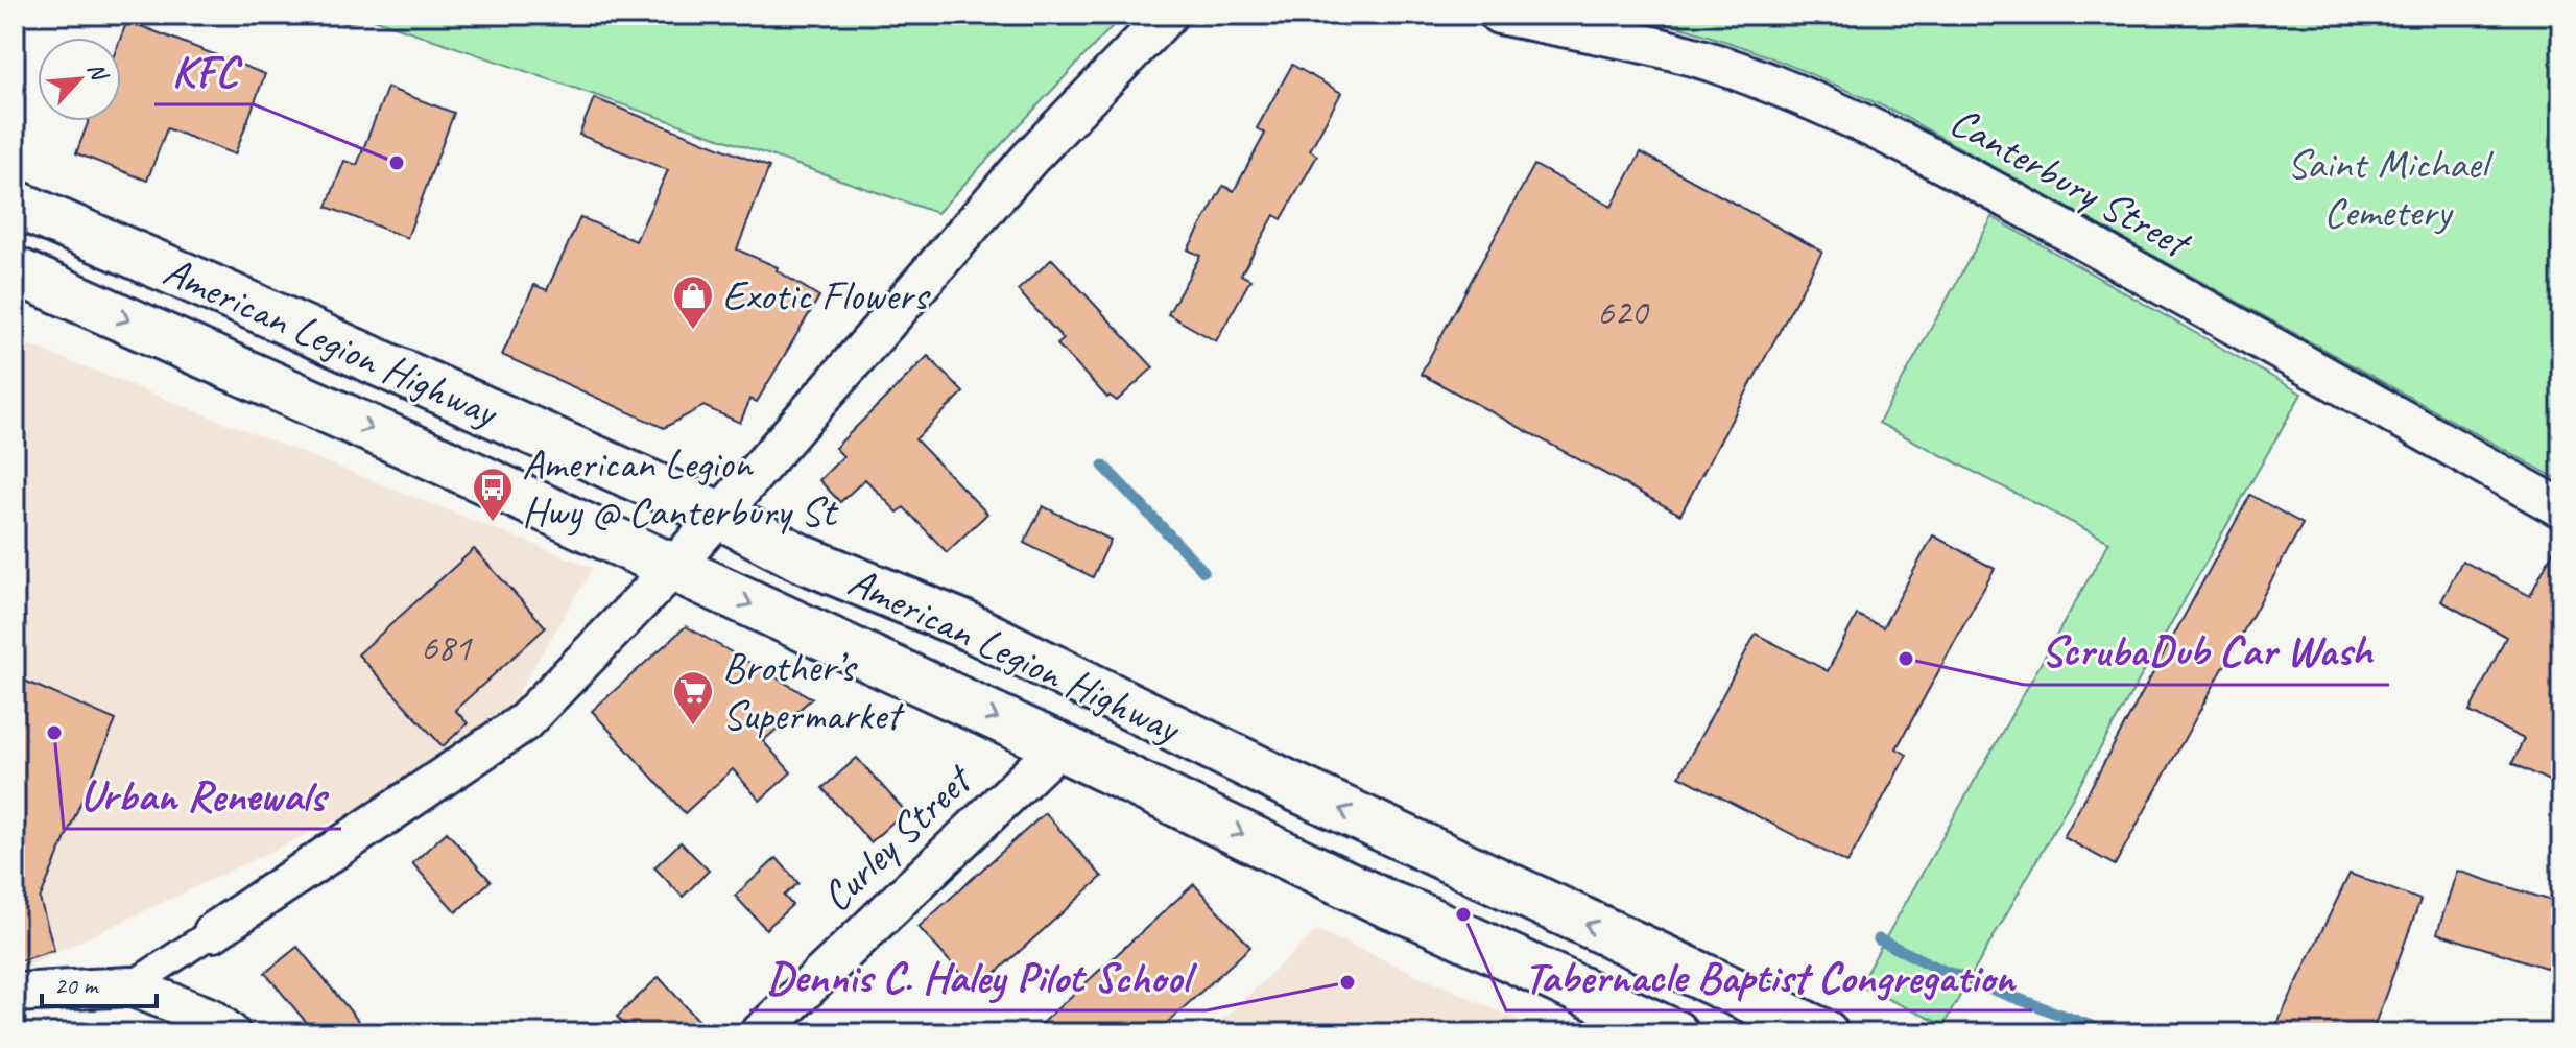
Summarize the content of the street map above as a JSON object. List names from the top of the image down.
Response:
{
  "streets": {
    "main road": ["American Legion Highway"],
    "street": ["Canterbury Street", "Curley Street"]
  },
  "crossings": [
    ["American Legion Highway", "Curley Street"]
  ],
  "parks": ["Saint Michael Cemetery"],
  "places": {
    "other": [
      "KFC",
      "ScrubaDub Car Wash",
      "Urban Renewals",
      "Tabernacle Baptist Congregation",
      "Dennis C. Haley Pilot School"
    ],
    "shop": ["Exotic Flowers"],
    "bus stop": ["American Legion Hwy @ Canterbury St"],
    "supermarket": ["Brother’s Supermarket"]
  },
  "house_numbers": ["620", "681"],
  "scale_bar": "20 m",
  "north": "top right"
}
